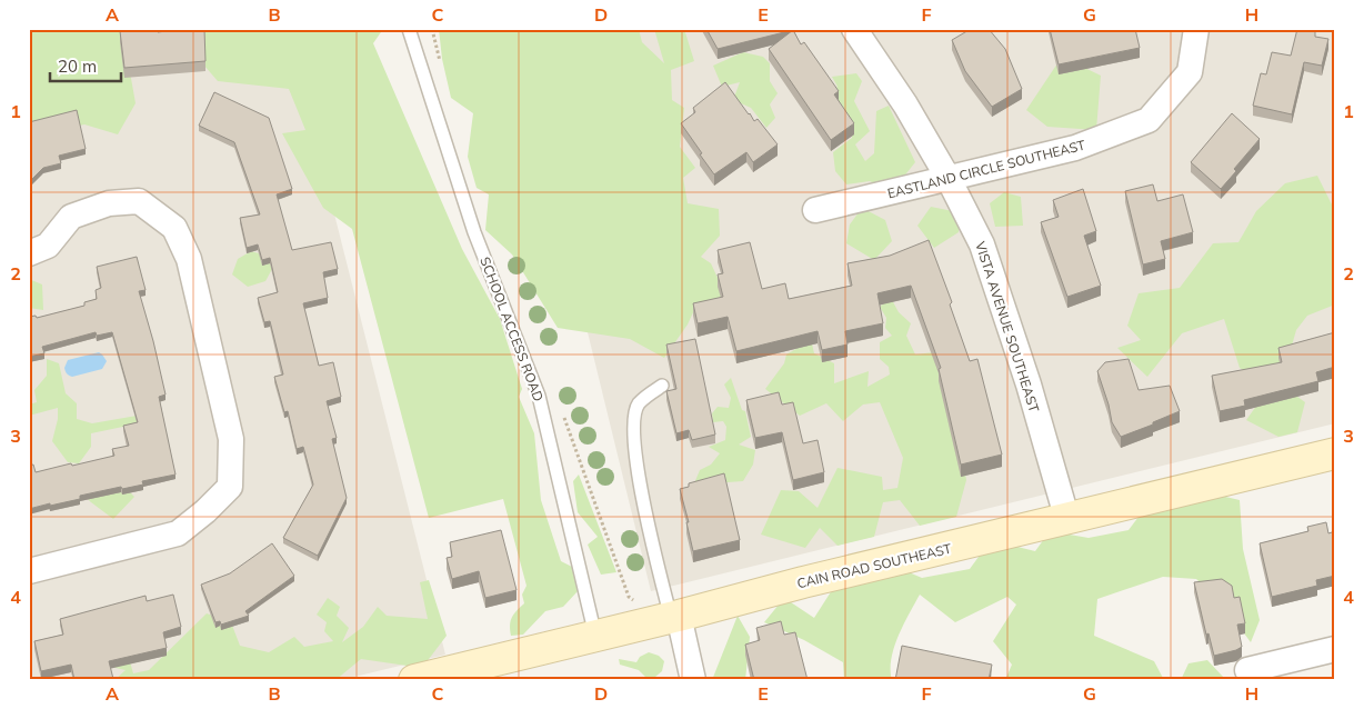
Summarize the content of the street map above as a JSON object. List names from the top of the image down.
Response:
{
  "streets": {
    "street": ["EASTLAND CIRCLE SOUTHEAST", "VISTA AVENUE SOUTHEAST", "CAIN ROAD SOUTHEAST"],
    "lane": ["SCHOOL ACCESS ROAD"]
  },
  "crossings": [
    ["EASTLAND CIRCLE SOUTHEAST", "VISTA AVENUE SOUTHEAST"],
    ["VISTA AVENUE SOUTHEAST", "CAIN ROAD SOUTHEAST"],
    ["SCHOOL ACCESS ROAD", "CAIN ROAD SOUTHEAST"]
  ],
  "scale_bar": "20 m",
  "grid": {
    "columns": [
      "A",
      "B",
      "C",
      "D",
      "E",
      "F",
      "G",
      "H"
    ],
    "rows": [
      "1",
      "2",
      "3",
      "4"
    ]
  }
}
